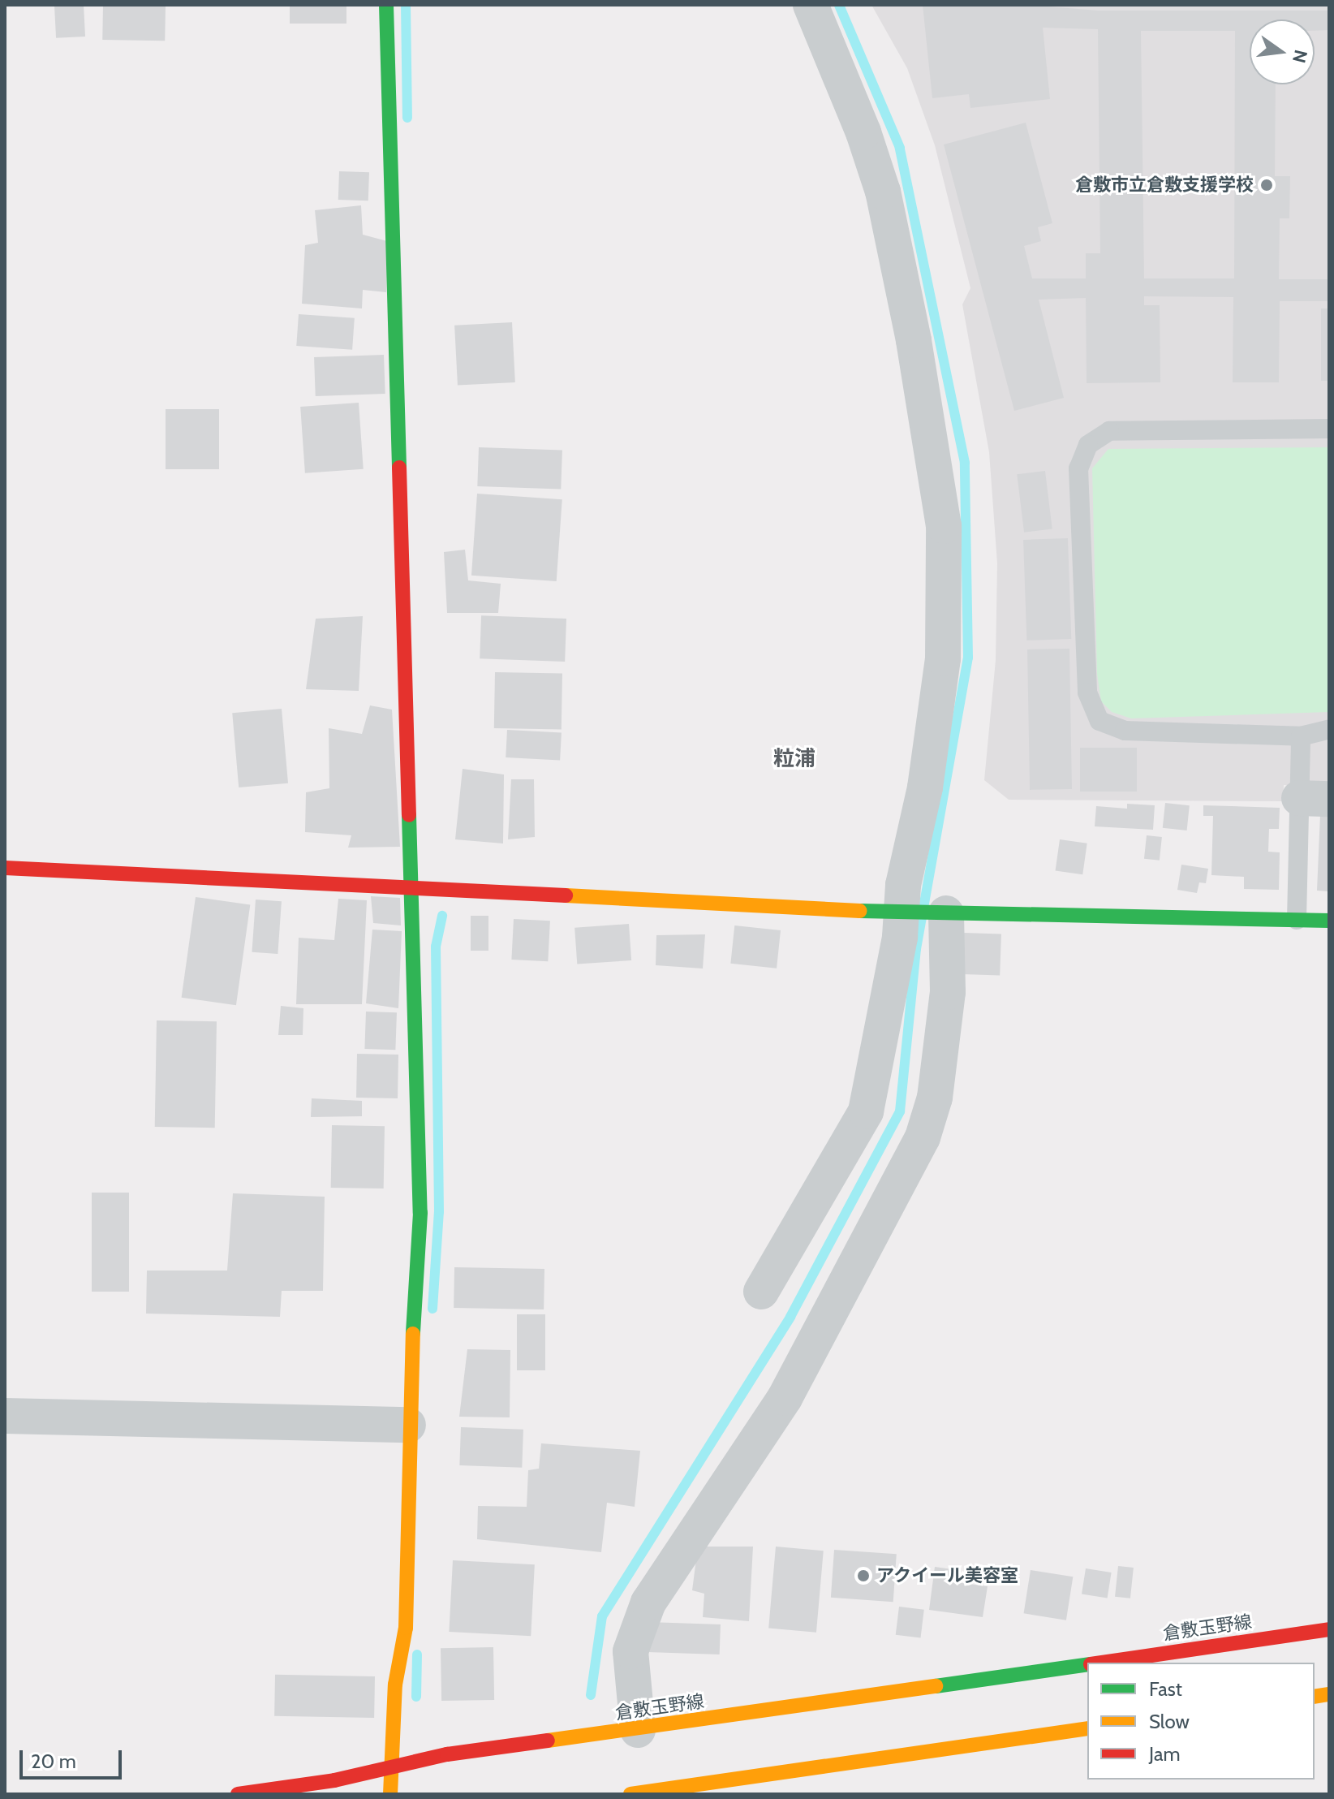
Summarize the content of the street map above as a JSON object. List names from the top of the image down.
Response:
{
  "streets": {
    "street": ["倉敷玉野線"]
  },
  "districts": ["粒浦"],
  "places": ["倉敷市立倉敷支援学校", "アクイール美容室"],
  "legend": ["Fast", "Slow", "Jam"],
  "scale_bar": "20 m",
  "north": "right"
}
